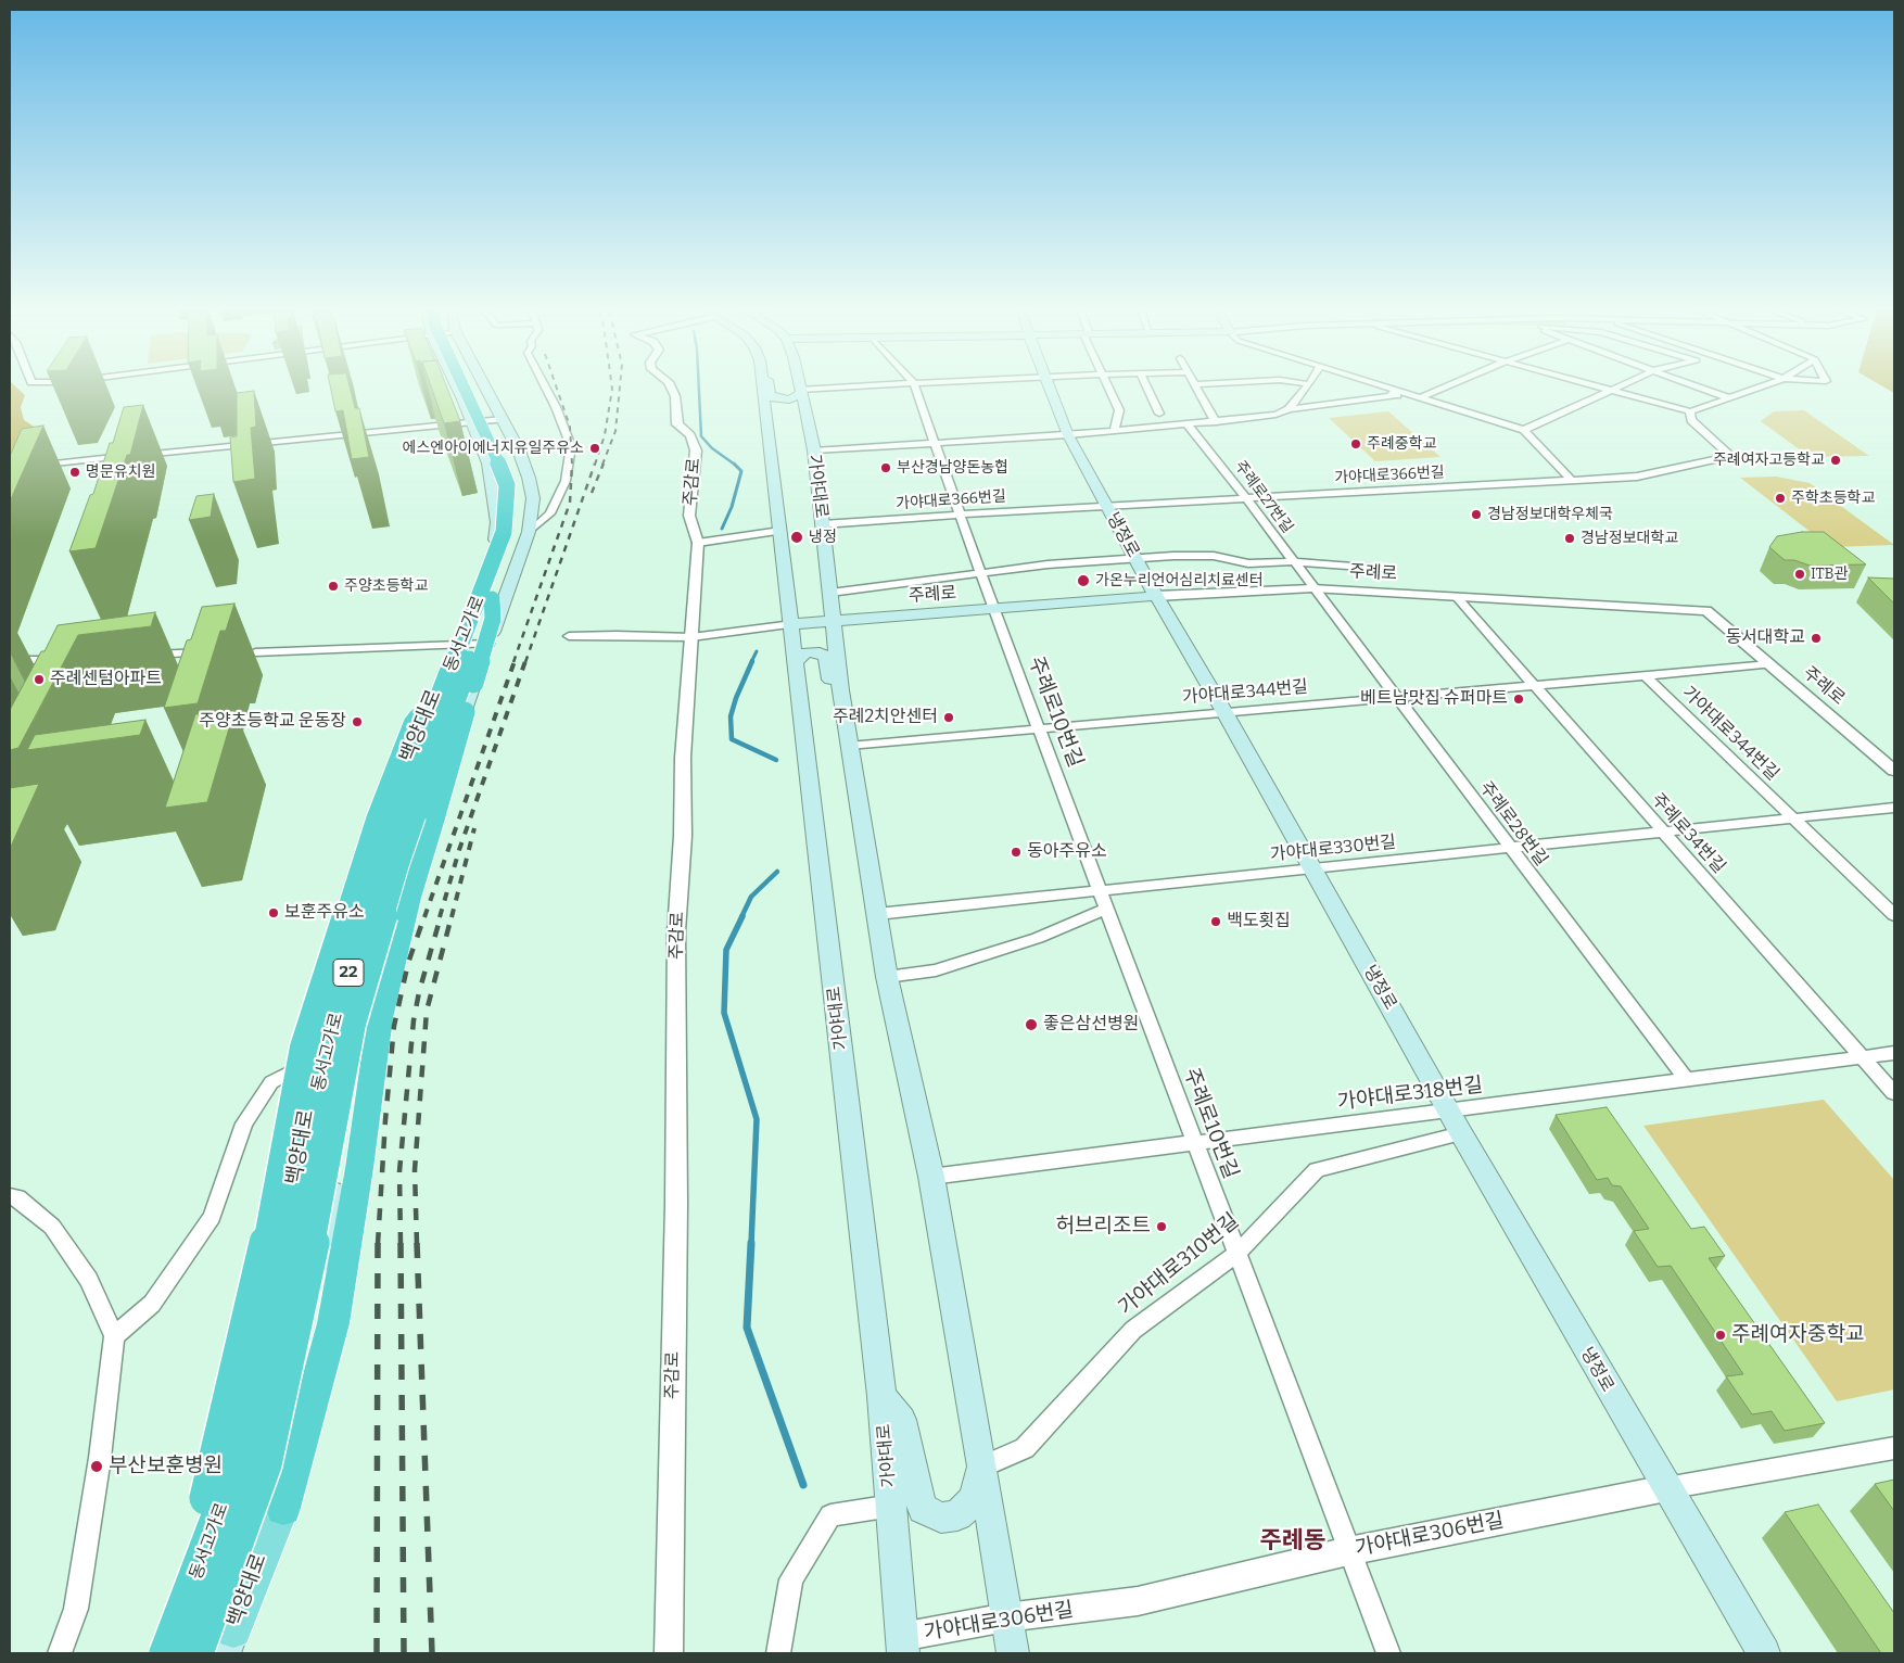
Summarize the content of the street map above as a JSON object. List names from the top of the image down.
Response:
{
  "streets": {
    "highway": ["동서고가로", "22"],
    "main road": [
      "가야대로",
      "냉정로",
      "주례로",
      "백양대로"
    ],
    "street": [
      "가야대로366번길",
      "주감로",
      "주례로27번길",
      "가야대로344번길",
      "주례로10번길",
      "주례로28번길",
      "주례로34번길",
      "가야대로330번길",
      "가야대로318번길",
      "가야대로310번길",
      "가야대로306번길"
    ]
  },
  "crossings": [
    ["가야대로366번길", "가야대로"],
    ["가야대로366번길", "주례로27번길"],
    ["가야대로366번길", "냉정로"],
    ["가야대로366번길", "주례로10번길"],
    ["가야대로", "주례로"],
    ["가야대로", "가야대로344번길"],
    ["가야대로", "가야대로330번길"],
    ["가야대로", "가야대로318번길"],
    ["가야대로", "가야대로310번길"],
    ["가야대로", "가야대로306번길"],
    ["주례로27번길", "주례로"],
    ["주례로27번길", "주례로28번길"],
    ["냉정로", "주례로"],
    ["냉정로", "가야대로344번길"],
    ["냉정로", "가야대로330번길"],
    ["냉정로", "가야대로318번길"],
    ["냉정로", "가야대로310번길"],
    ["냉정로", "가야대로306번길"],
    ["주례로", "가야대로344번길"],
    ["주례로", "주례로10번길"],
    ["주례로", "주례로28번길"],
    ["주례로", "주례로34번길"],
    ["동서고가로", "백양대로"],
    ["가야대로344번길", "주례로10번길"],
    ["가야대로344번길", "주례로28번길"],
    ["가야대로344번길", "주례로34번길"],
    ["가야대로344번길", "가야대로330번길"],
    ["주례로10번길", "가야대로330번길"],
    ["주례로10번길", "가야대로318번길"],
    ["주례로10번길", "가야대로310번길"],
    ["주례로10번길", "가야대로306번길"],
    ["주례로28번길", "가야대로330번길"],
    ["주례로28번길", "가야대로318번길"],
    ["주례로34번길", "가야대로330번길"],
    ["주례로34번길", "가야대로318번길"]
  ],
  "districts": ["주례동"],
  "places": [
    "주례중학교",
    "에스엔아이에너지유일주유소",
    "주례여자고등학교",
    "부산경남양돈농협",
    "명문유치원",
    "주학초등학교",
    "경남정보대학우체국",
    "냉정",
    "경남정보대학교",
    "ITB관",
    "가온누리언어심리치료센터",
    "주양초등학교",
    "동서대학교",
    "주례센텀아파트",
    "베트남맛집 슈퍼마트",
    "주례2치안센터",
    "주양초등학교 운동장",
    "동아주유소",
    "보훈주유소",
    "백도횟집",
    "좋은삼선병원",
    "허브리조트",
    "주례여자중학교",
    "부산보훈병원"
  ]
}
